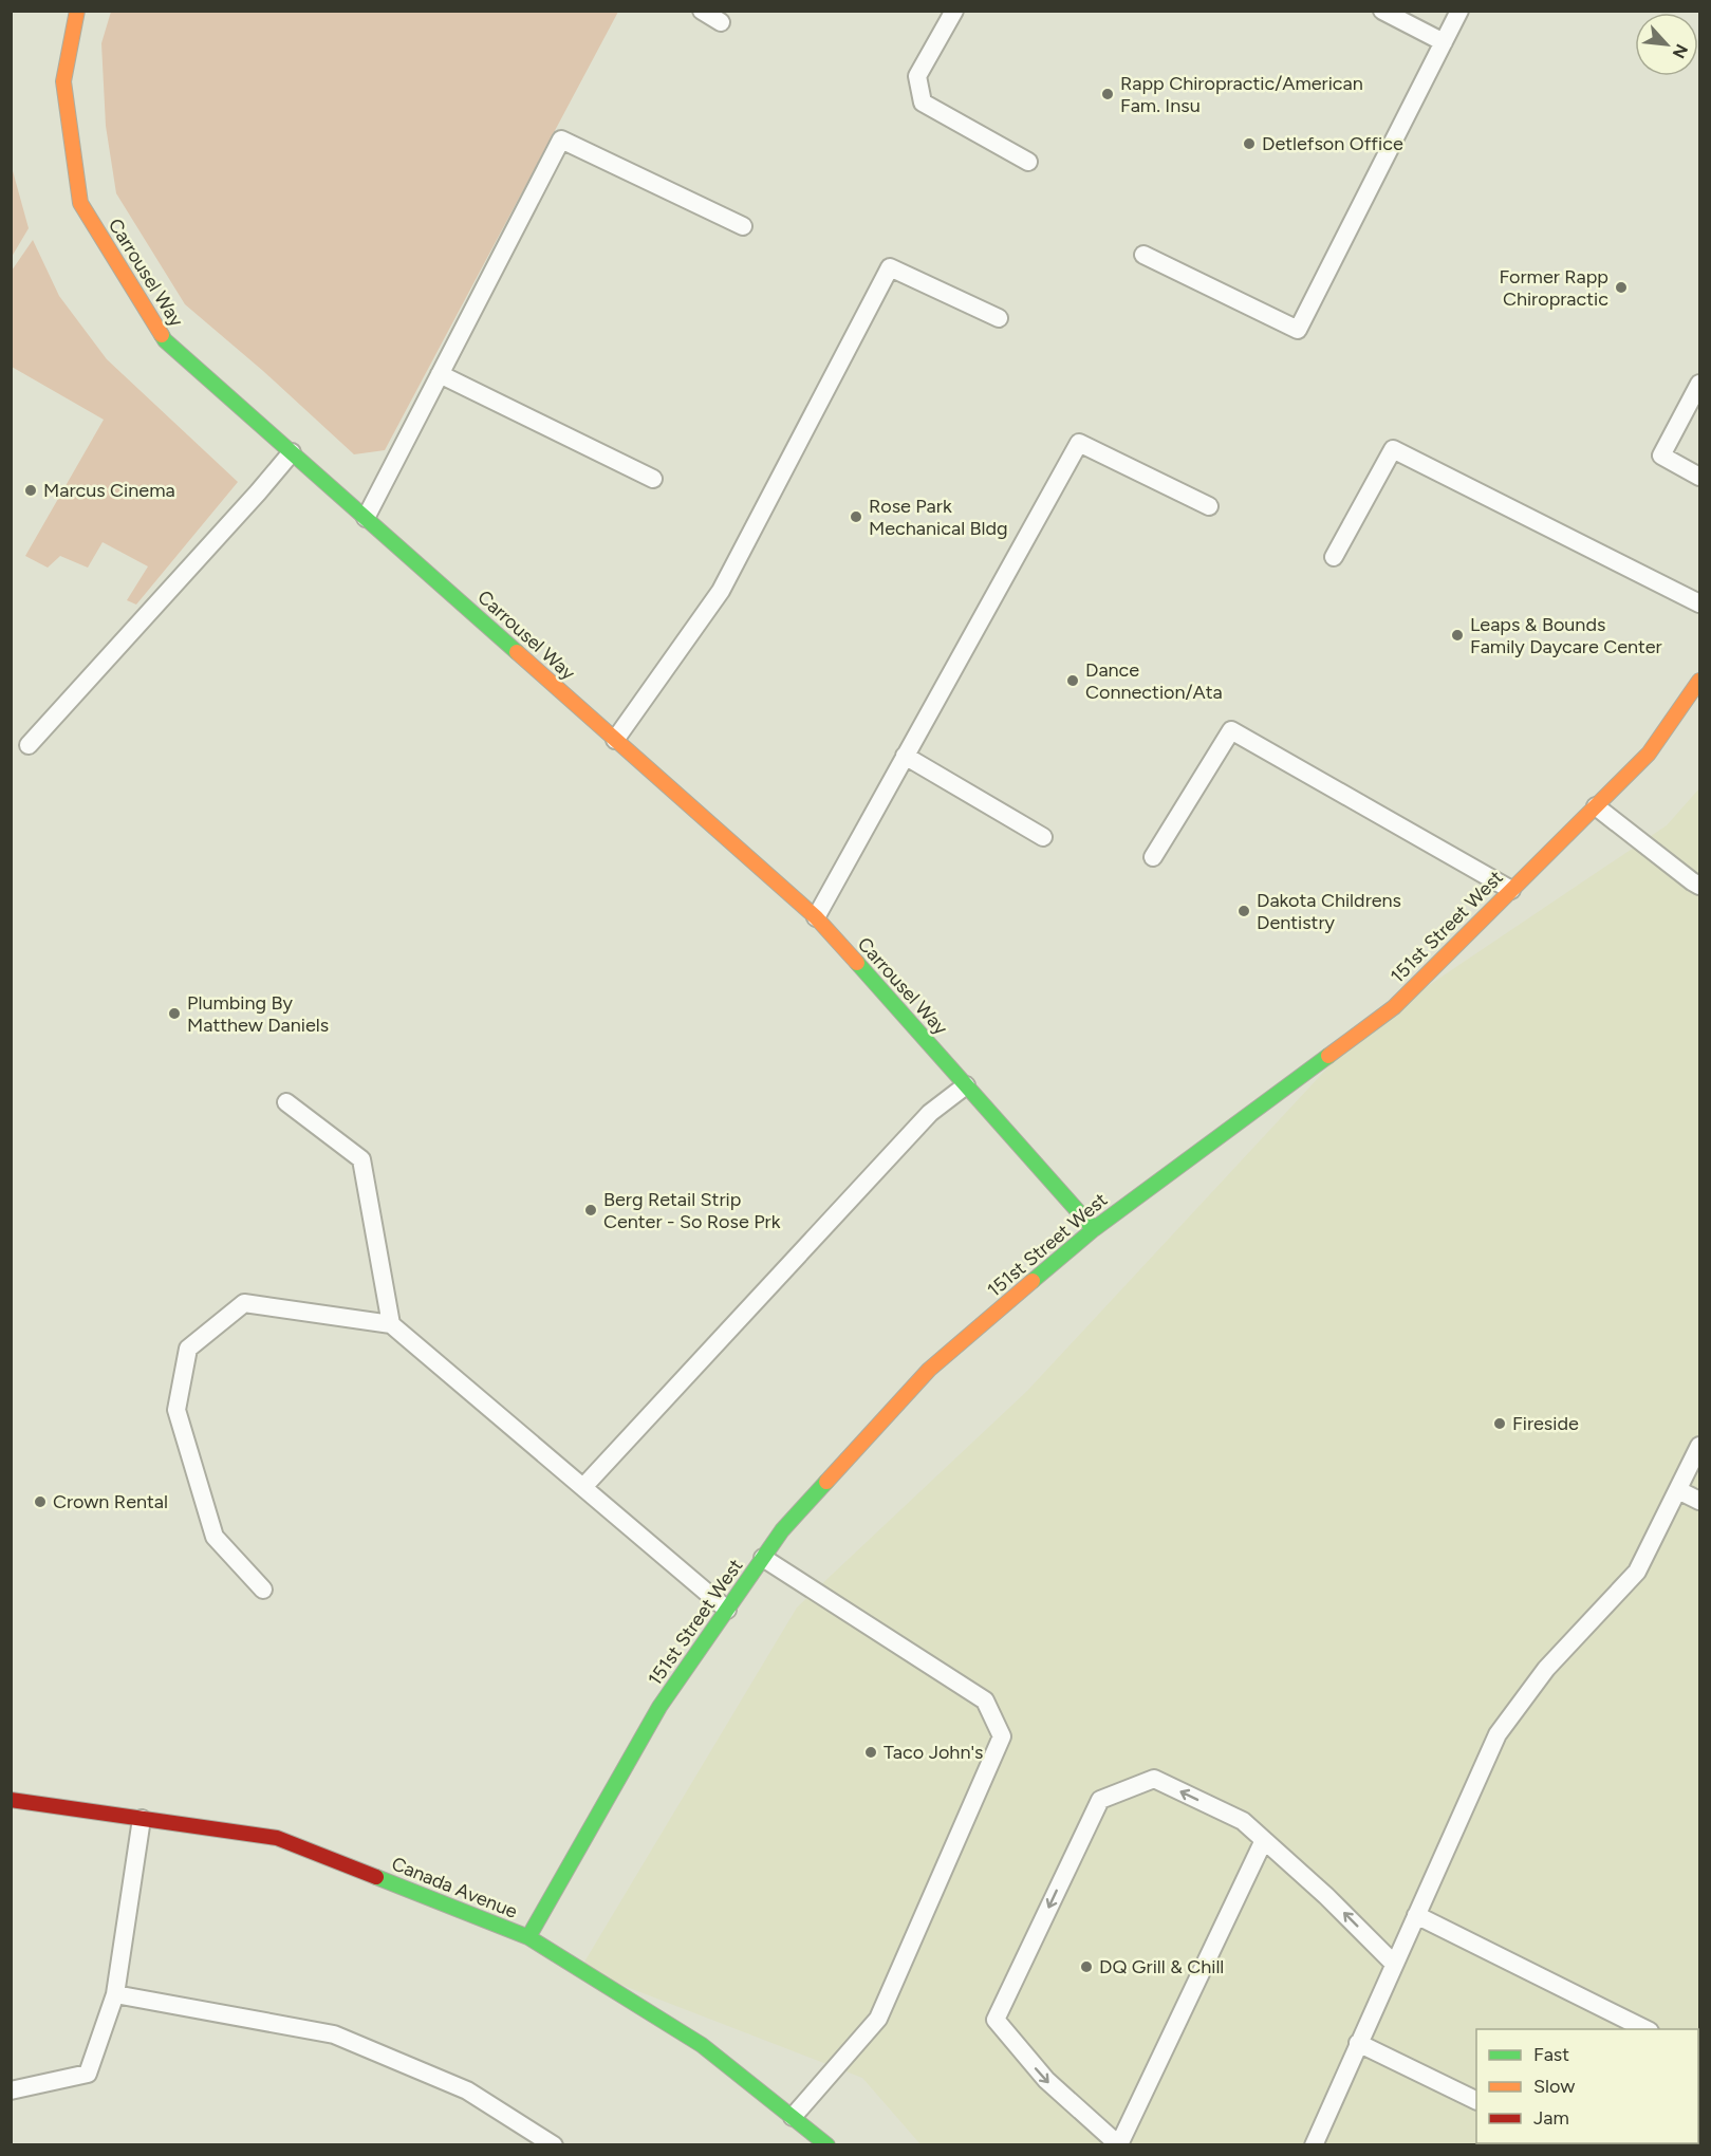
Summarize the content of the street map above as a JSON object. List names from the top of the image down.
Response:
{
  "streets": {
    "street": ["Carrousel Way", "151st Street West", "Canada Avenue"]
  },
  "crossings": [
    ["Carrousel Way", "151st Street West"],
    ["151st Street West", "Canada Avenue"]
  ],
  "places": [
    "Rapp Chiropractic/American Fam. Insu",
    "Detlefson Office",
    "Former Rapp Chiropractic",
    "Marcus Cinema",
    "Rose Park Mechanical Bldg",
    "Leaps & Bounds Family Daycare Center",
    "Dance Connection/Ata",
    "Dakota Childrens Dentistry",
    "Plumbing By Matthew Daniels",
    "Berg Retail Strip Center - So Rose Prk",
    "Fireside",
    "Crown Rental",
    "Taco John's",
    "DQ Grill & Chill"
  ],
  "legend": ["Fast", "Slow", "Jam"],
  "north": "bottom right"
}
